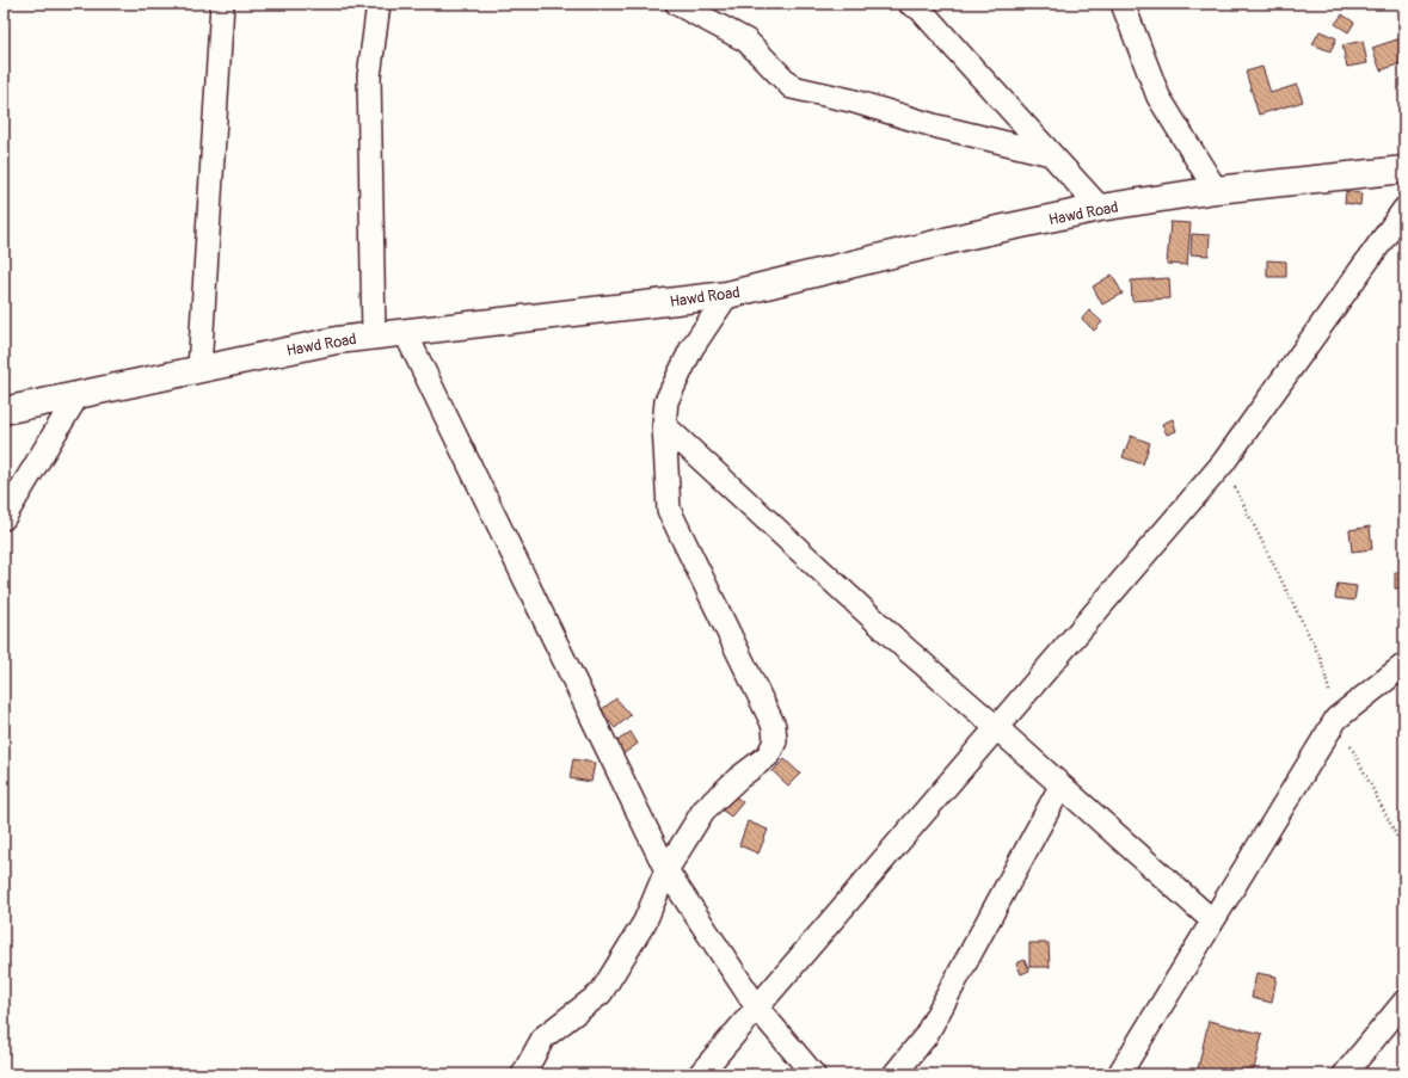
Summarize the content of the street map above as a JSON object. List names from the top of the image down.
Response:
{
  "streets": {
    "main road": ["Hawd Road"]
  }
}
